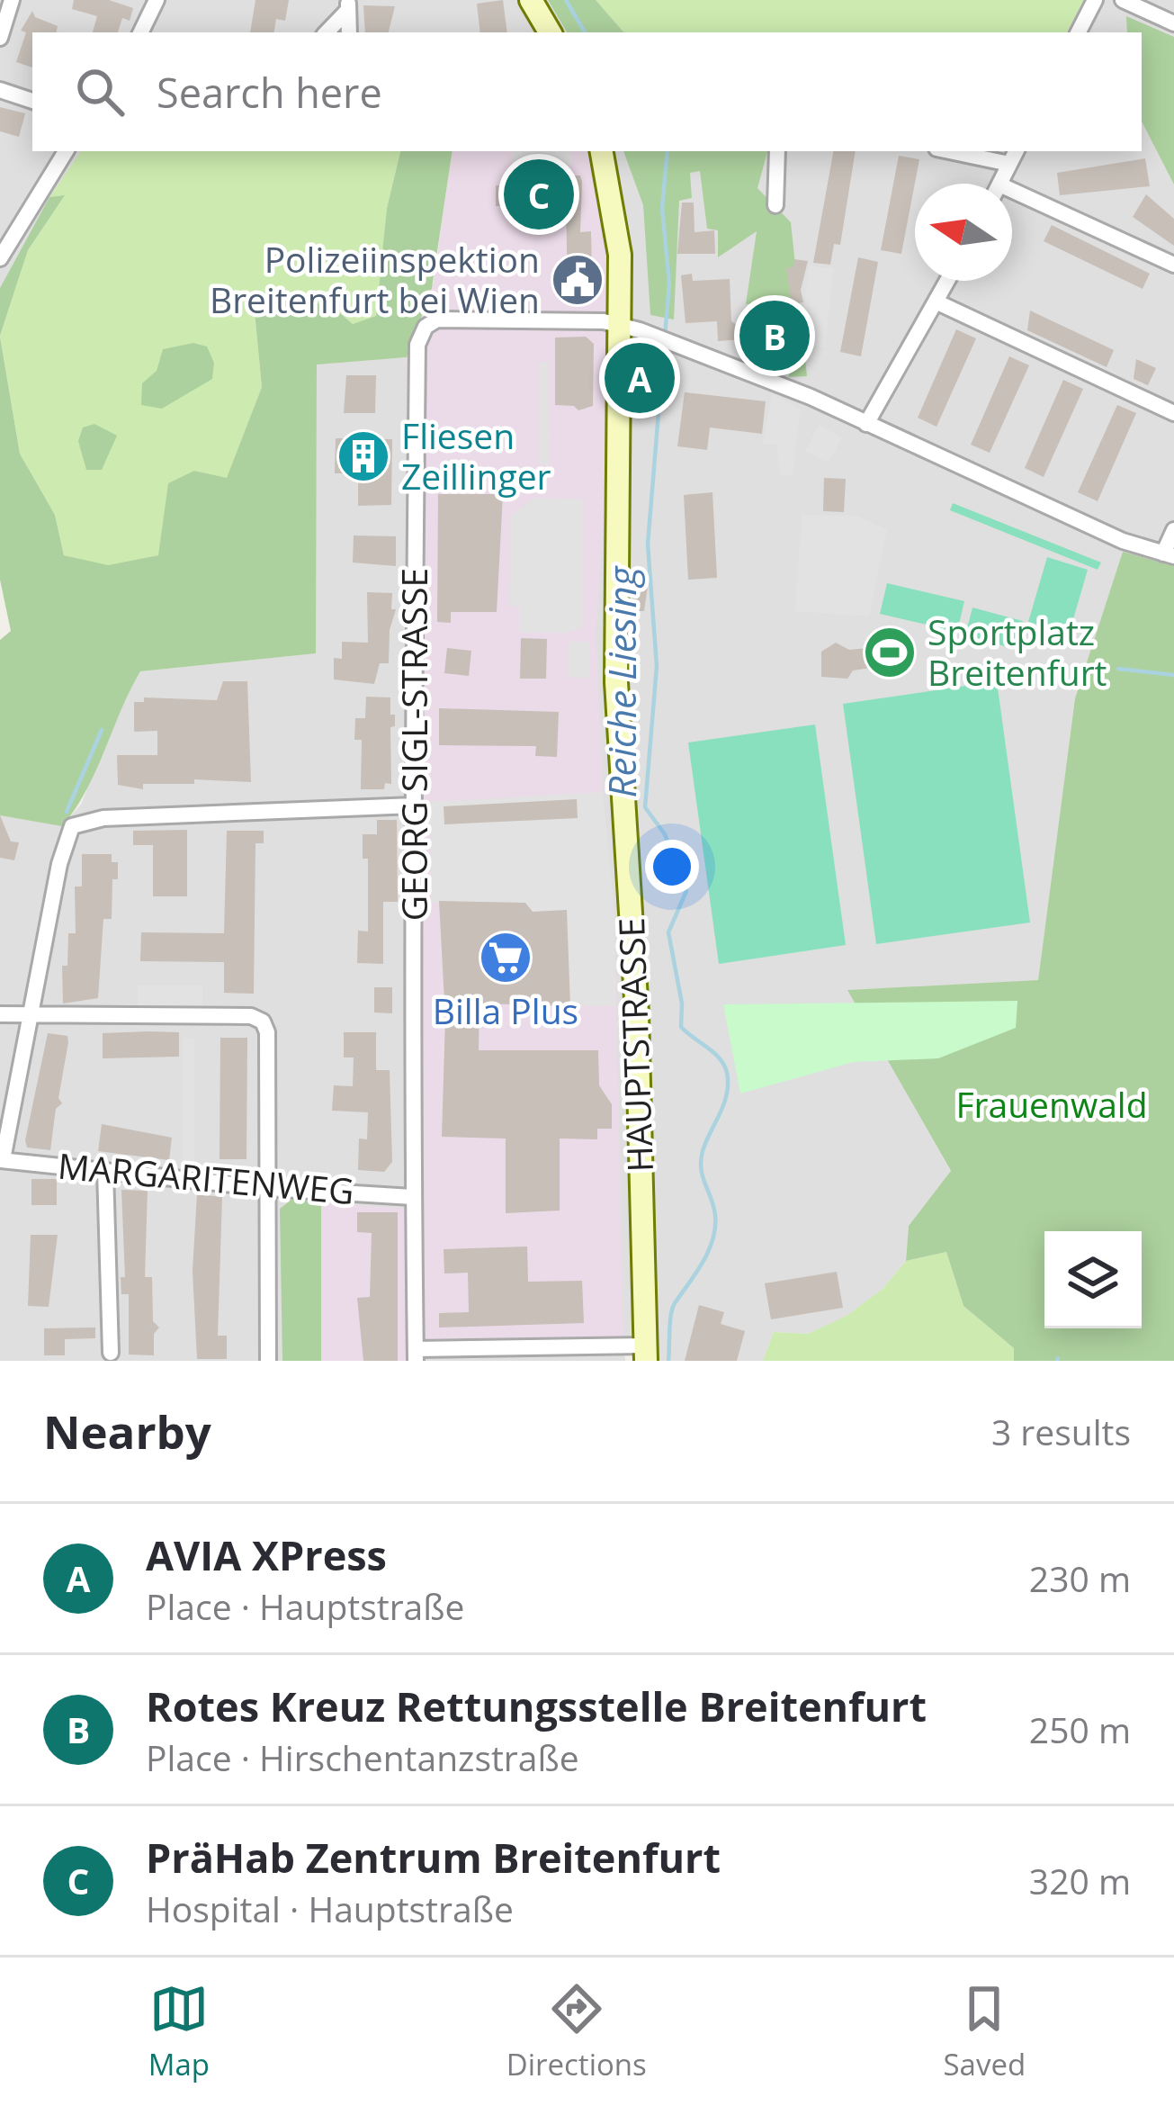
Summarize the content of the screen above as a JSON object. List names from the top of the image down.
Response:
{
  "streets": {
    "main road": ["HAUPTSTRASSE"],
    "street": ["GEORG SIGL-STRASSE", "MARGARITENWEG"]
  },
  "crossings": [
    ["GEORG SIGL-STRASSE", "HAUPTSTRASSE"],
    ["GEORG SIGL-STRASSE", "MARGARITENWEG"]
  ],
  "water": ["Reiche Liesing"],
  "parks": ["Frauenwald"],
  "places": {
    "public building": ["Polizeiinspektion Breitenfurt bei Wien"],
    "building": ["Fliesen Zeillinger"],
    "sports": ["Sportplatz Breitenfurt"],
    "supermarket": ["Billa Plus"]
  },
  "north": "left",
  "page": {
    "search": "Search here",
    "pins": ["C", "B", "A"],
    "heading": ["Nearby", "3 results"],
    "list": [
      {
        "mark": "A",
        "name": "AVIA XPress",
        "note": "Place · Hauptstraße",
        "value": "230 m"
      },
      {
        "mark": "B",
        "name": "Rotes Kreuz Rettungsstelle Breitenfurt",
        "note": "Place · Hirschentanzstraße",
        "value": "250 m"
      },
      {
        "mark": "C",
        "name": "PräHab Zentrum Breitenfurt",
        "note": "Hospital · Hauptstraße",
        "value": "320 m"
      }
    ],
    "nav": ["Map", "Directions", "Saved"]
  }
}
